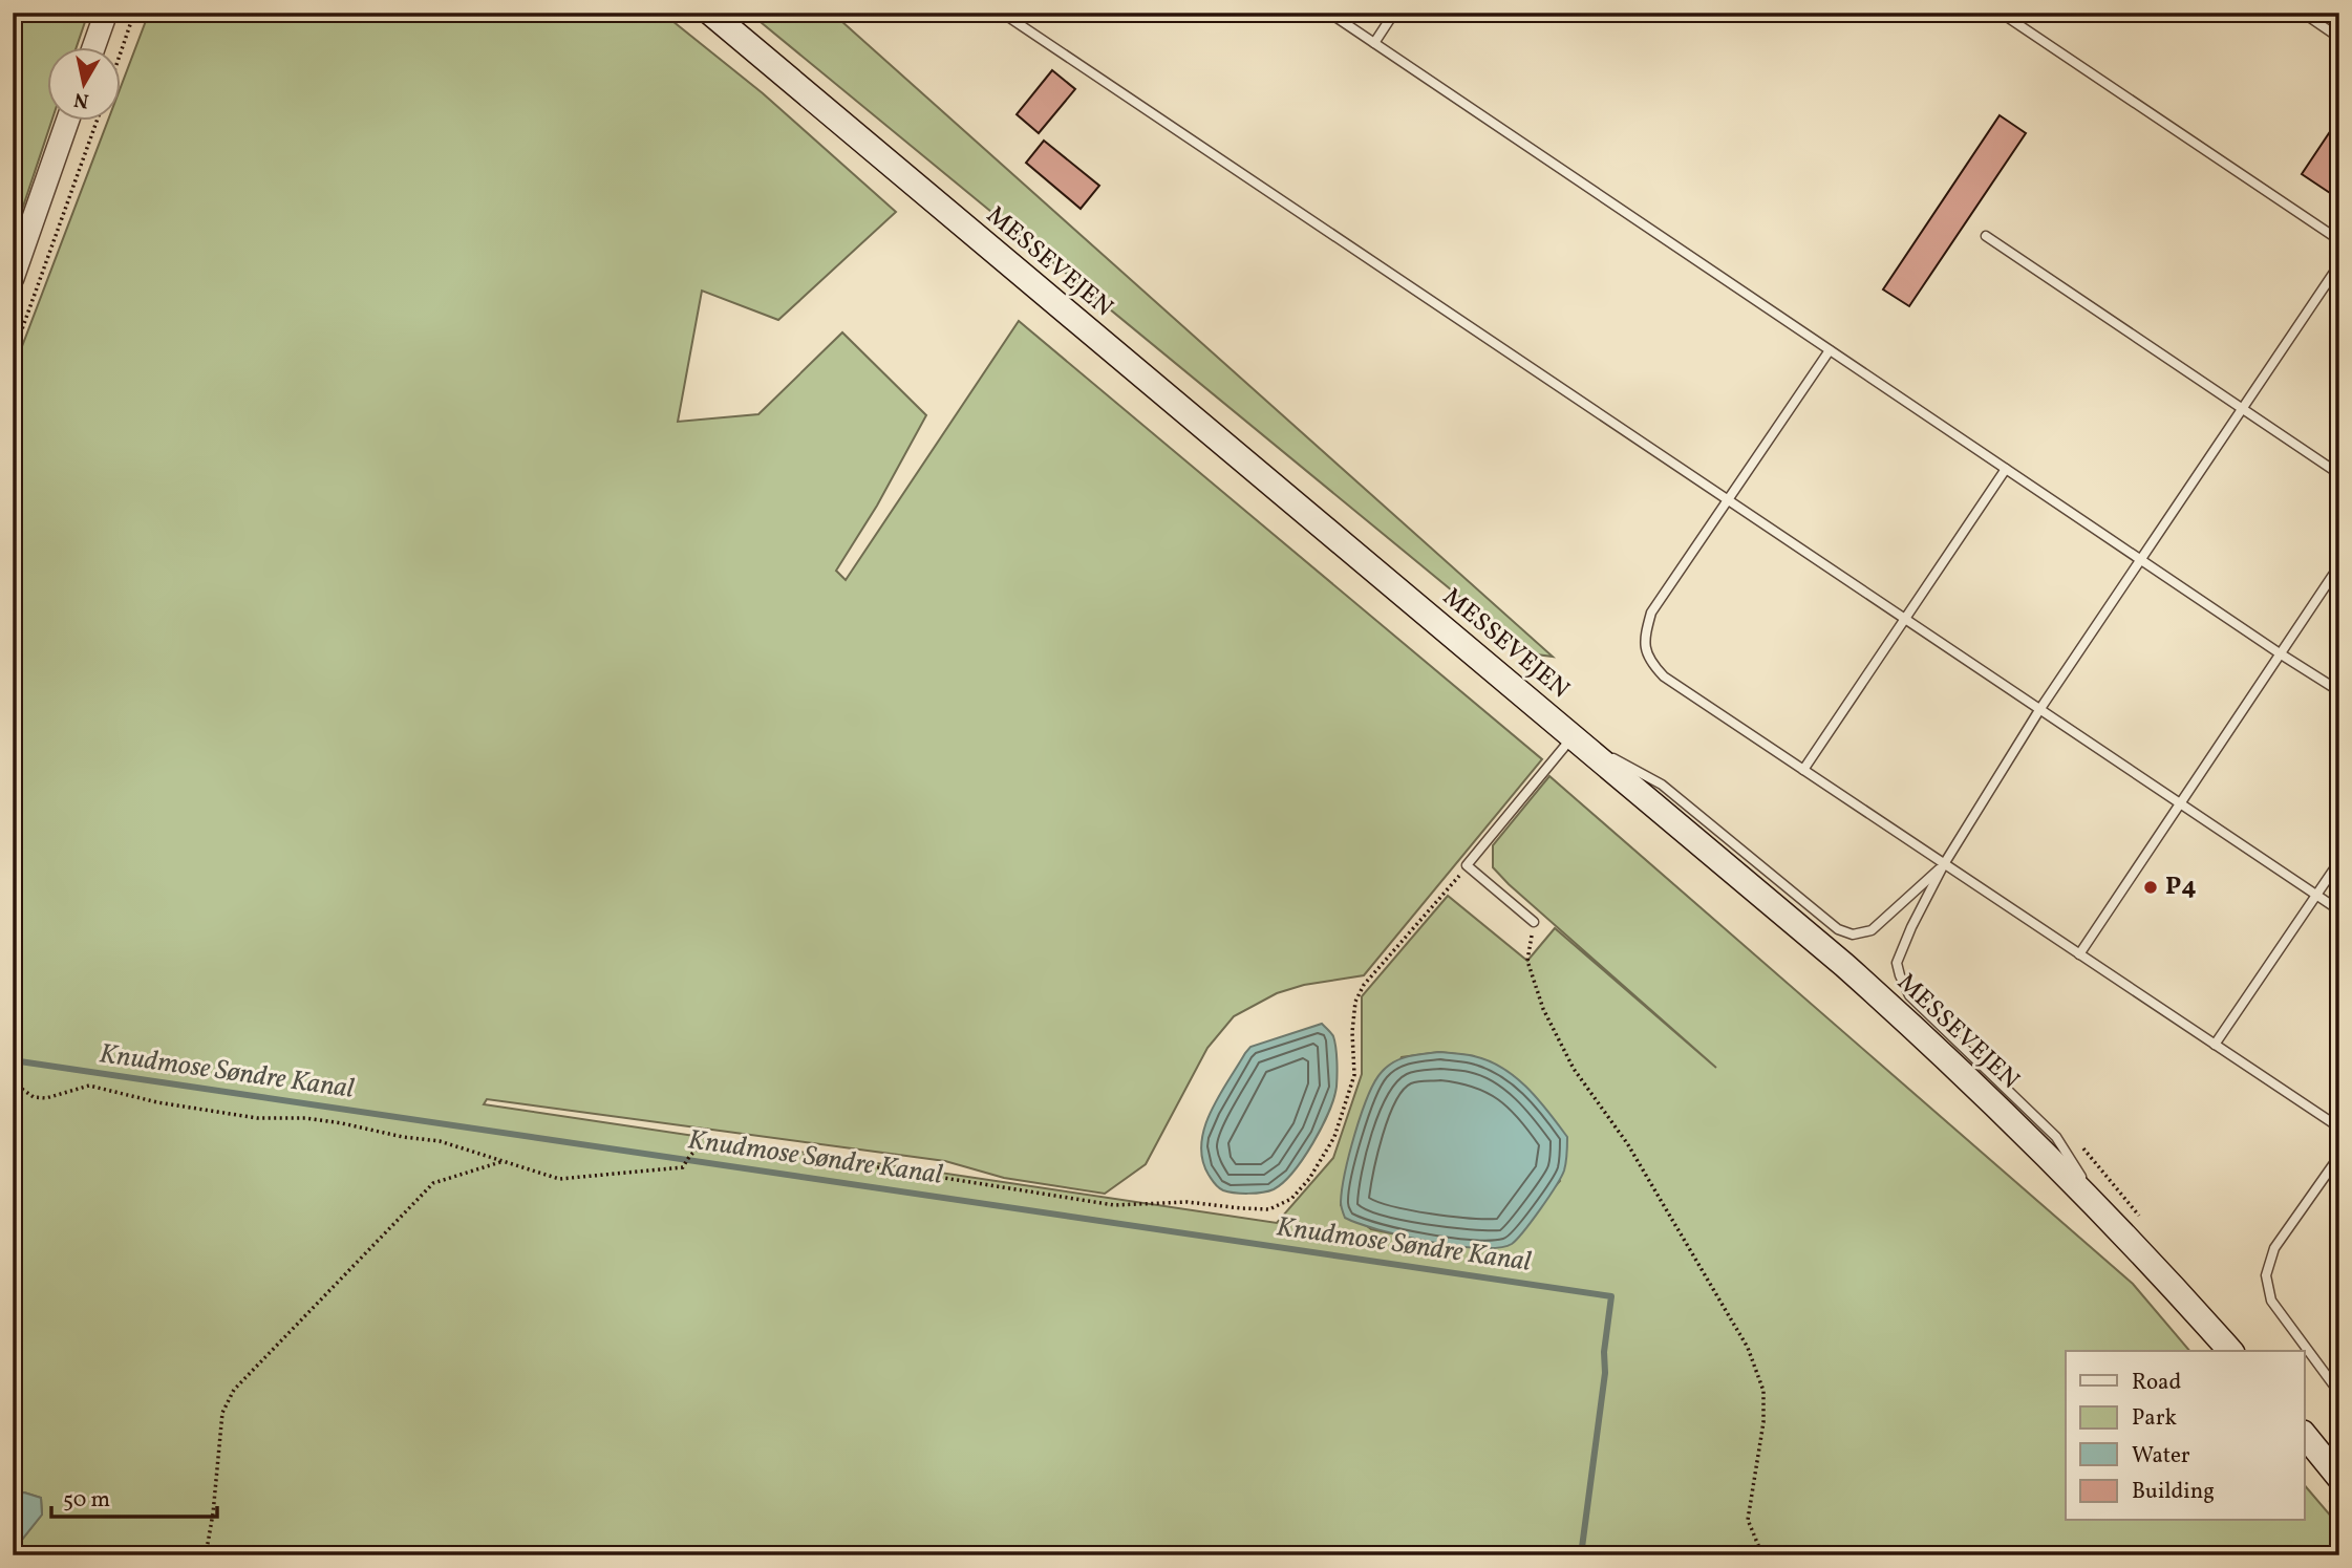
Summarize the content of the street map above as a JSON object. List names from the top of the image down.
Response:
{
  "streets": {
    "main road": ["MESSEVEJEN"]
  },
  "water": ["Knudmose Søndre Kanal"],
  "places": ["P4"],
  "legend": [
    "Road",
    "Park",
    "Water",
    "Building"
  ],
  "scale_bar": "50 m",
  "north": "bottom"
}
